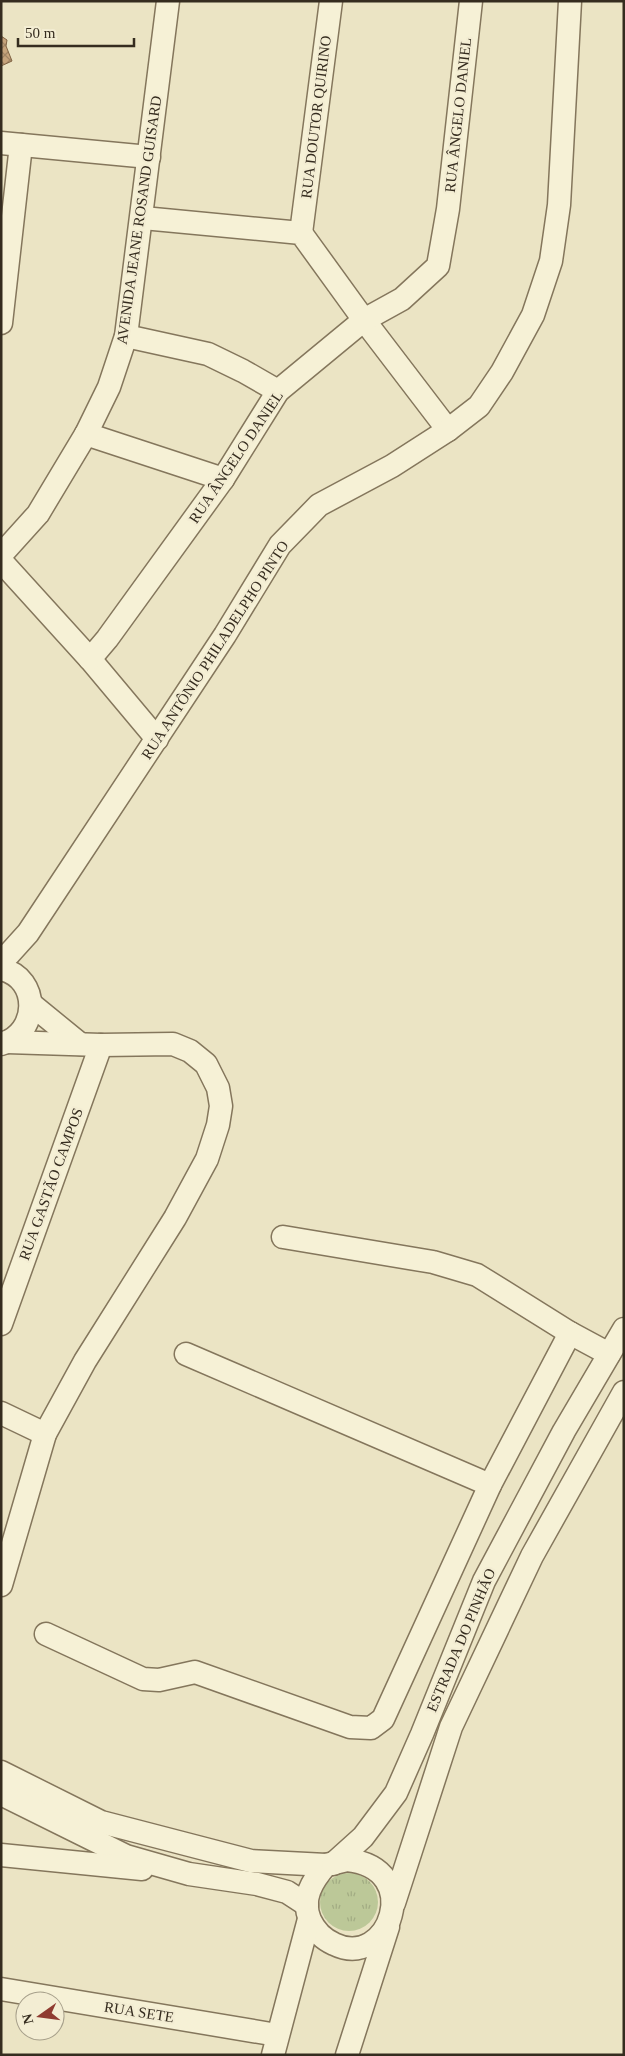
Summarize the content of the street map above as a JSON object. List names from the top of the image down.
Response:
{
  "streets": {
    "street": [
      "RUA ÂNGELO DANIEL",
      "RUA DOUTOR QUIRINO",
      "AVENIDA JEANE ROSAND GUISARD",
      "RUA ANTÔNIO PHILADELPHO PINTO",
      "RUA GASTÃO CAMPOS",
      "ESTRADA DO PINHÃO",
      "RUA SETE"
    ]
  },
  "scale_bar": "50 m",
  "north": "left"
}
